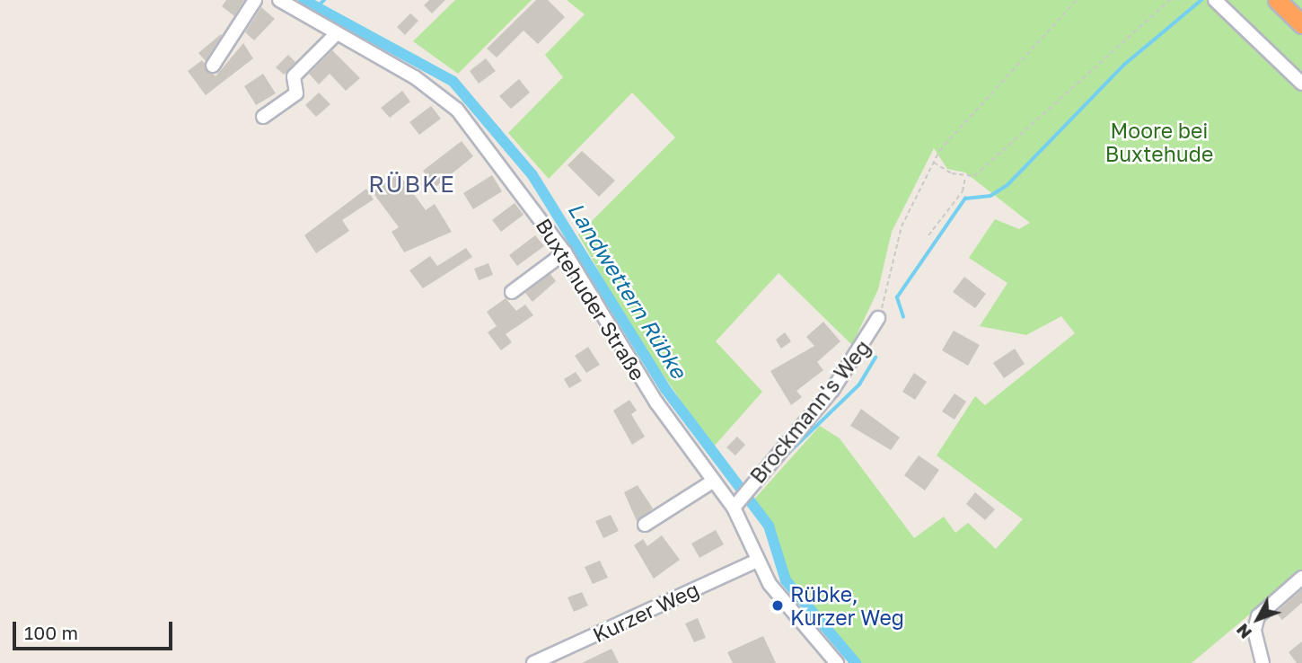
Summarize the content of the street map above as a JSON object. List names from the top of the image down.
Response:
{
  "streets": {
    "street": ["Buxtehuder Straße", "Brockmann's Weg", "Kurzer Weg"]
  },
  "crossings": [
    ["Buxtehuder Straße", "Brockmann's Weg"],
    ["Buxtehuder Straße", "Kurzer Weg"]
  ],
  "districts": ["RÜBKE"],
  "water": ["Landwettern Rübke"],
  "parks": ["Moore bei Buxtehude"],
  "places": ["Rübke, Kurzer Weg"],
  "scale_bar": "100 m",
  "north": "bottom left"
}
